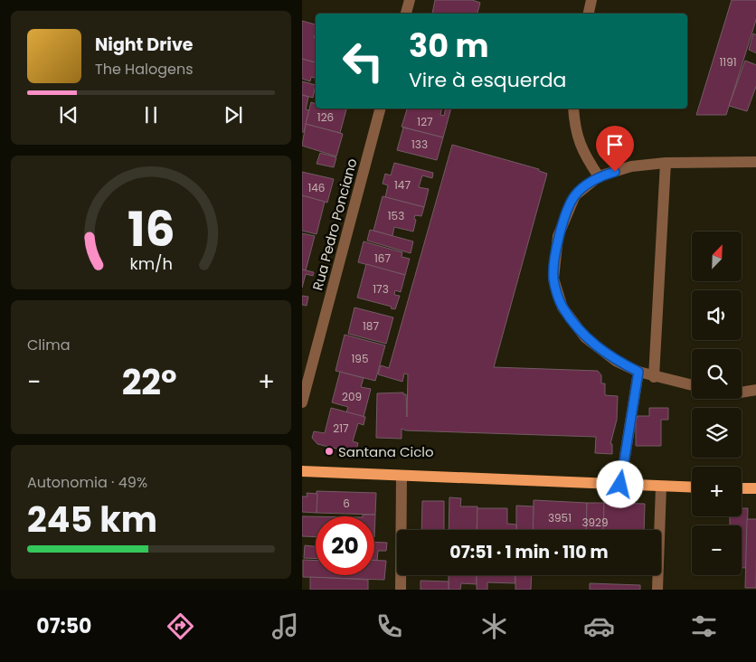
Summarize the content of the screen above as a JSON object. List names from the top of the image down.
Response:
{
  "streets": {
    "street": ["Rua Pedro Ponciano"]
  },
  "places": ["Santana Ciclo"],
  "house_numbers": [
    "1191",
    "126",
    "127",
    "133",
    "147",
    "146",
    "153",
    "167",
    "173",
    "187",
    "195",
    "209",
    "217",
    "6",
    "3951",
    "3929"
  ],
  "north": "top right",
  "page": {
    "turn": ["30 m", "Vire à esquerda"],
    "song": ["Night Drive", "The Halogens"],
    "map_buttons": ["+", "−"],
    "tile": [
      "Clima",
      ["Autonomia · 49%", "245 km"]
    ],
    "heat": ["−", "22°", "+"],
    "limit": "20",
    "trip": "07:51 · 1 min · 110 m",
    "tabs": "07:50",
    "gauge": ["16", "km/h"]
  }
}
